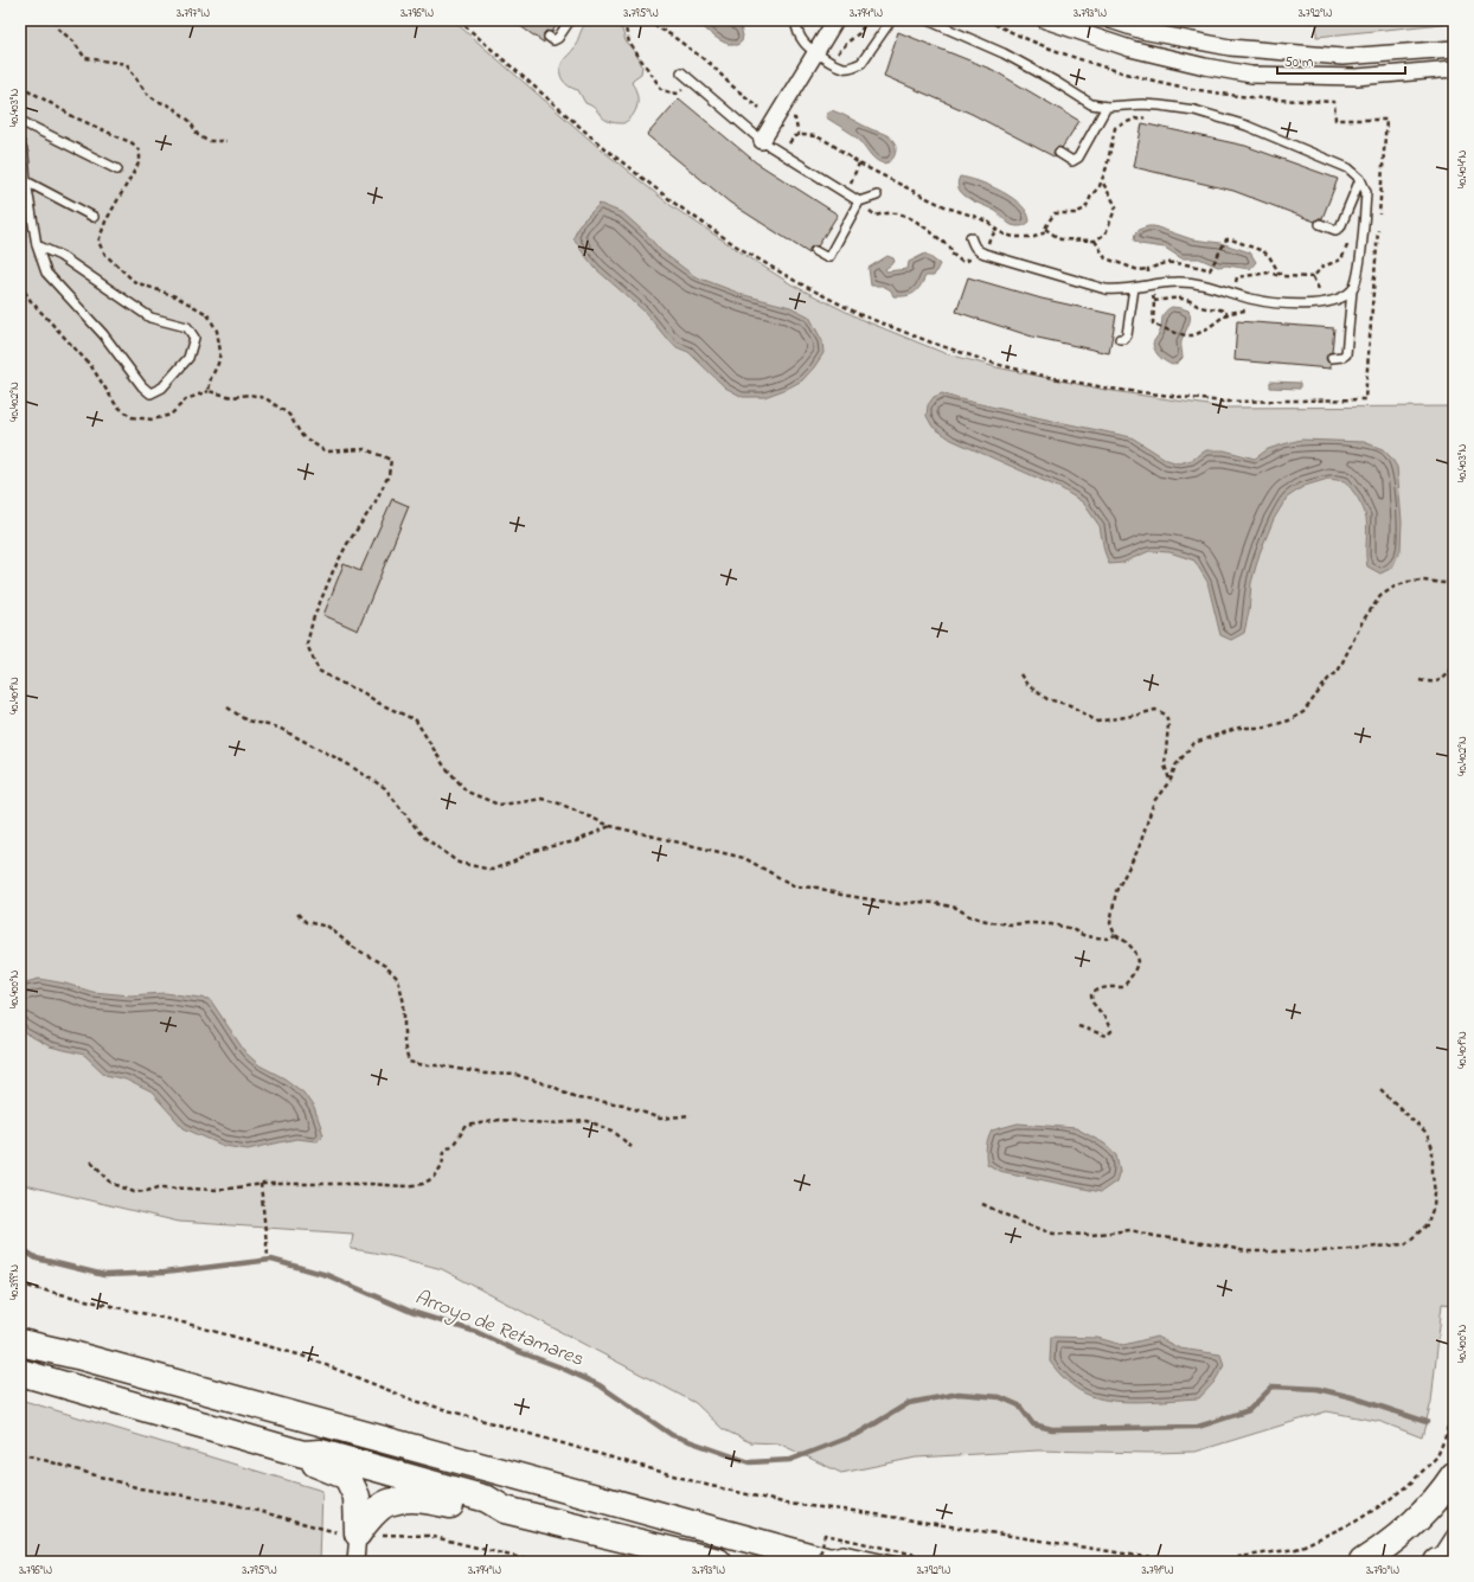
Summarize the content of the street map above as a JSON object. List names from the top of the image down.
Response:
{
  "water": ["Arroyo de Retamares"],
  "scale_bar": "50 m",
  "coordinates": [
    "3.797°W",
    "3.796°W",
    "3.795°W",
    "3.794°W",
    "3.793°W",
    "3.792°W",
    "40.403°N",
    "40.404°N",
    "40.402°N",
    "40.401°N",
    "40.400°N",
    "40.399°N",
    "3.791°W",
    "3.790°W"
  ]
}
